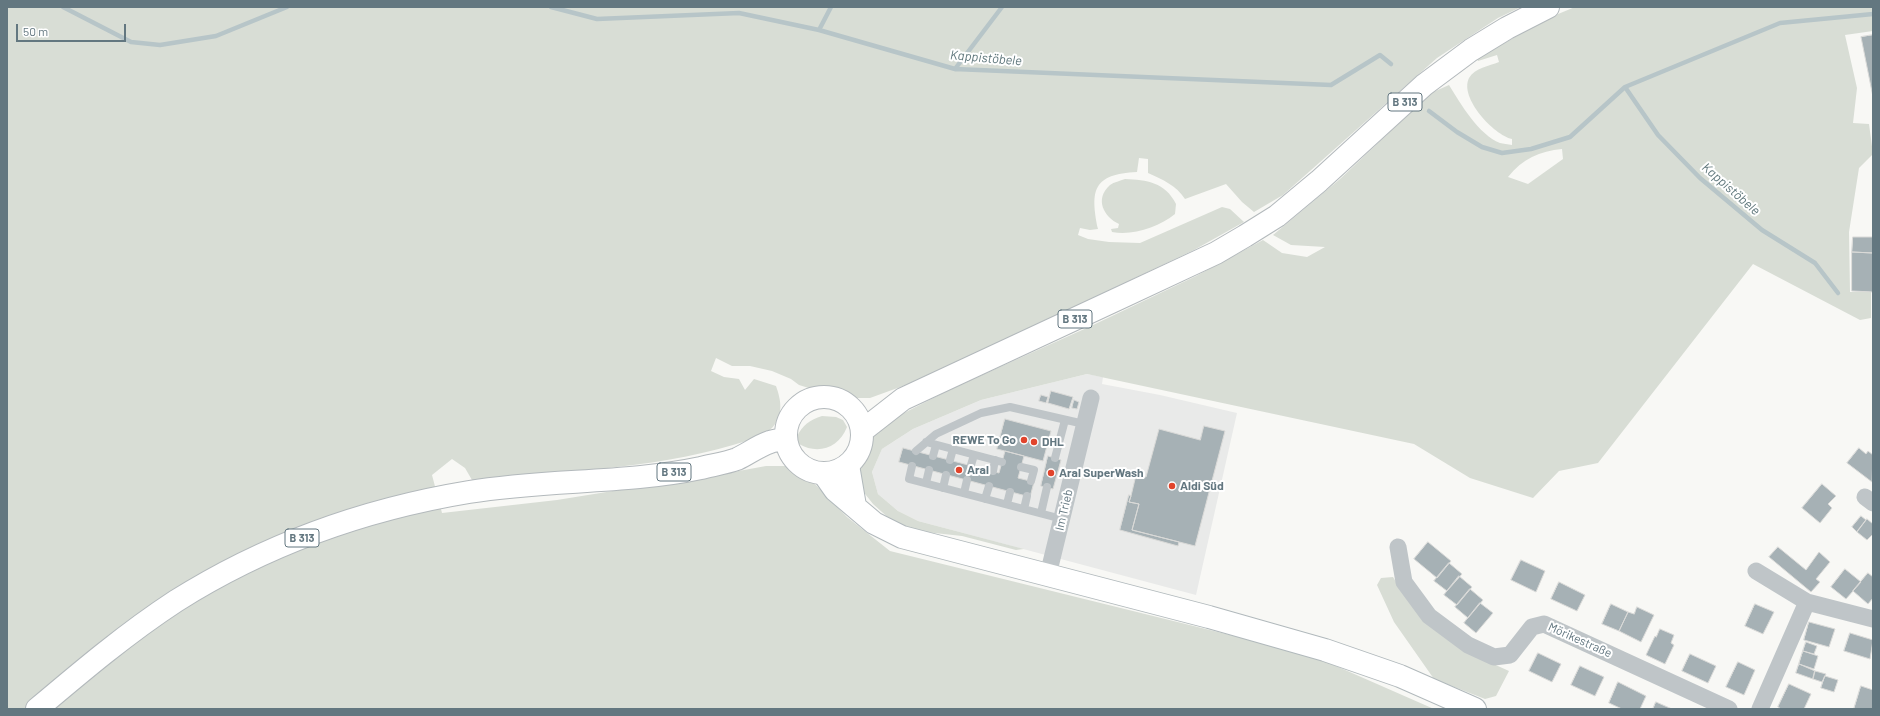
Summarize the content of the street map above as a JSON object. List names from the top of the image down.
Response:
{
  "streets": {
    "main road": ["B 313"],
    "street": ["Im Trieb", "Mörikestraße"]
  },
  "water": ["Kappistöbele"],
  "places": [
    "REWE To Go",
    "DHL",
    "Aral",
    "Aral SuperWash",
    "Aldi Süd"
  ],
  "scale_bar": "50 m"
}
